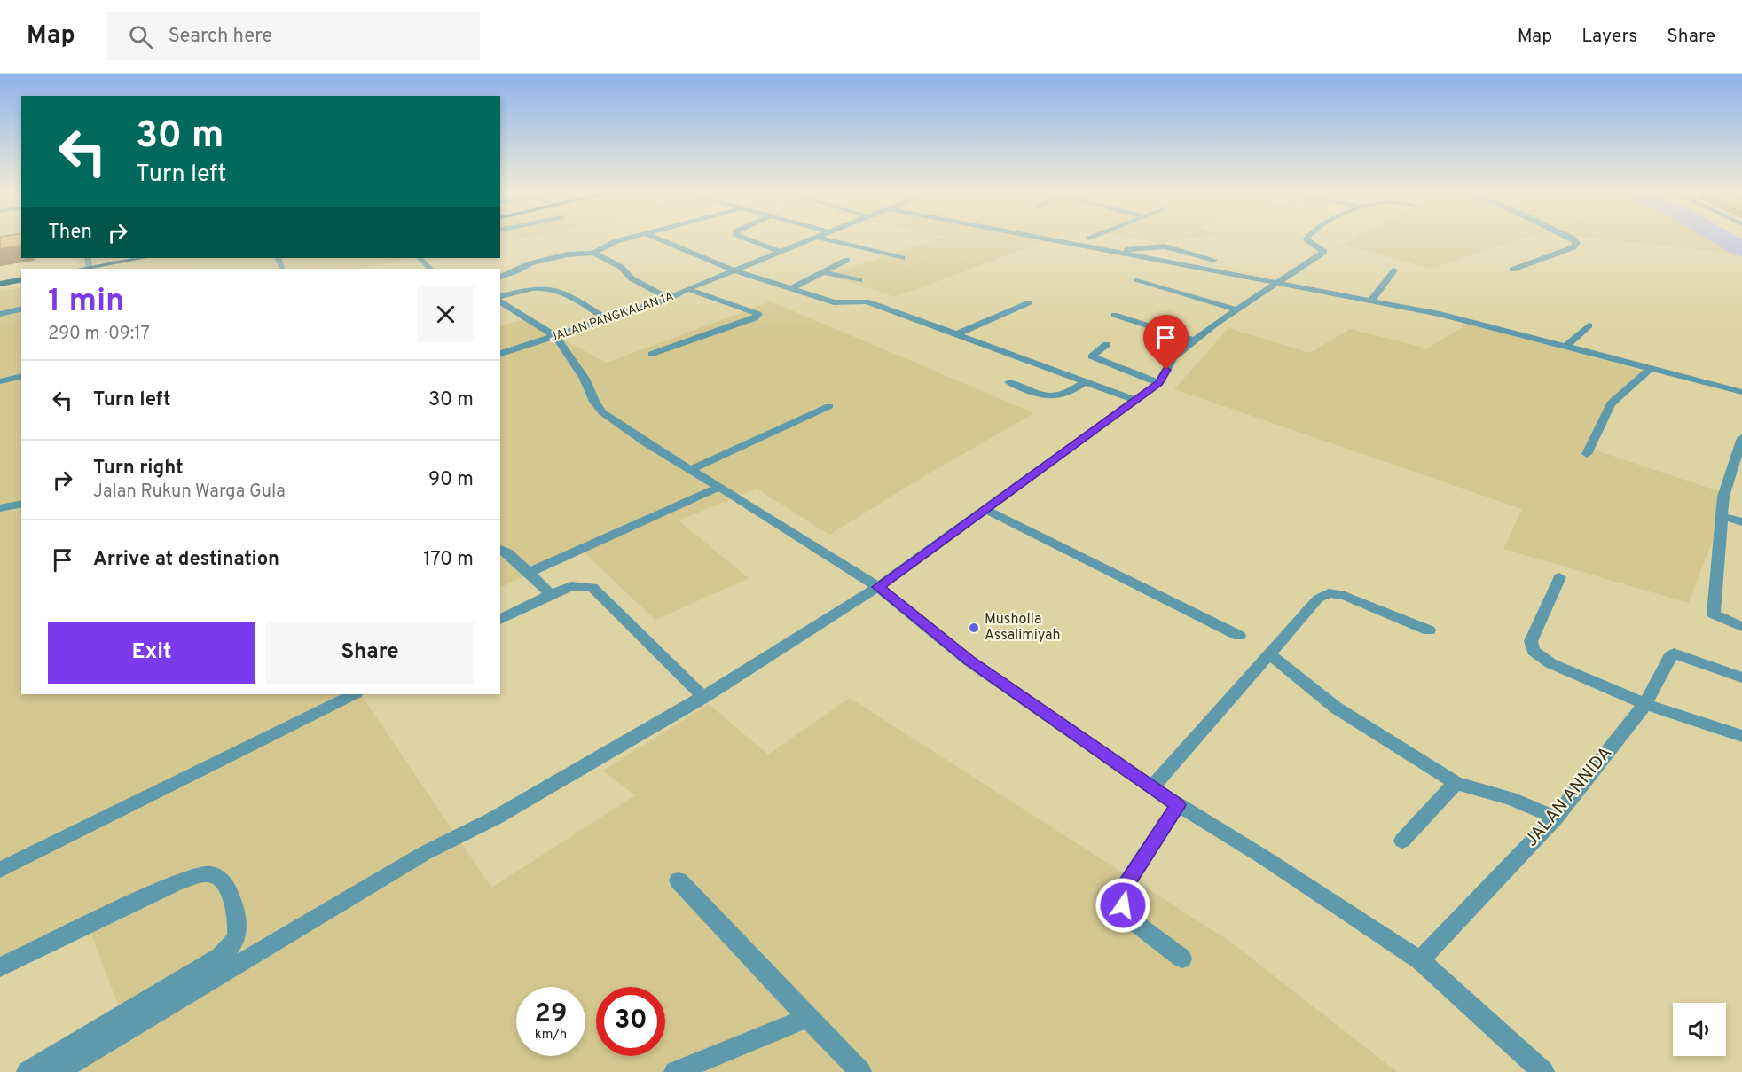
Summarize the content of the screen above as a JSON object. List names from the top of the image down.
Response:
{
  "streets": {
    "street": ["JALAN PANGKALAN 1A", "JALAN ANNIDA"]
  },
  "places": ["Musholla Assalimiyah"],
  "page": {
    "header": "Map",
    "search": "Search here",
    "nav": ["Map", "Layers", "Share"],
    "turn": ["30 m", "Turn left"],
    "then": "Then",
    "heading": ["1 min", "290 m · 09:17"],
    "list": [
      {
        "name": "Turn left",
        "value": "30 m"
      },
      {
        "name": "Turn right",
        "note": "Jalan Rukun Warga Gula",
        "value": "90 m"
      },
      {
        "name": "Arrive at destination",
        "value": "170 m"
      }
    ],
    "buttons": ["Exit", "Share"],
    "speed": "29 km/h",
    "limit": "30"
  }
}
